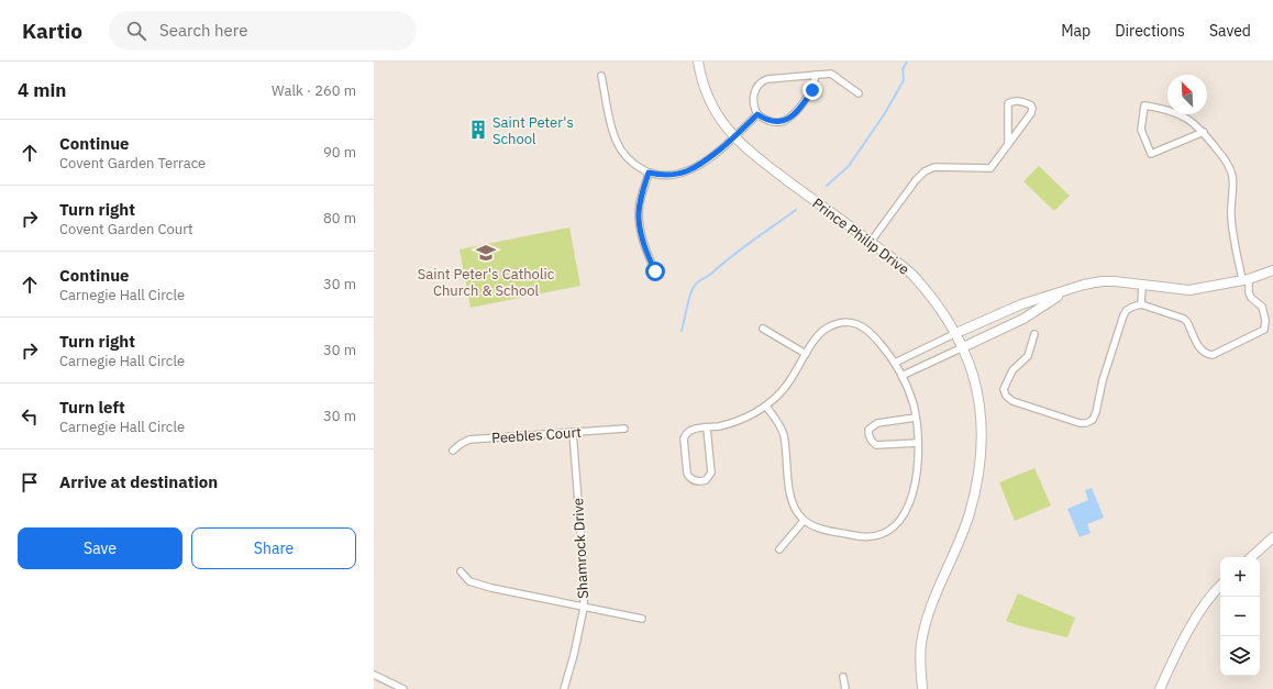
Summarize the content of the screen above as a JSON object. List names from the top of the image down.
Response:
{
  "streets": {
    "street": ["Prince Philip Drive", "Peebles Court", "Shamrock Drive"]
  },
  "crossings": [
    ["Peebles Court", "Shamrock Drive"]
  ],
  "places": {
    "building": ["Saint Peter's School"],
    "school or university": ["Saint Peter's Catholic Church & School"]
  },
  "north": "top left",
  "page": {
    "header": "Kartio",
    "search": "Search here",
    "nav": ["Map", "Directions", "Saved"],
    "heading": ["4 min", "Walk · 260 m"],
    "list": [
      ["Continue", "Covent Garden Terrace", "90 m"],
      ["Turn right", "Covent Garden Court", "80 m"],
      ["Continue", "Carnegie Hall Circle", "30 m"],
      ["Turn right", "Carnegie Hall Circle", "30 m"],
      ["Turn left", "Carnegie Hall Circle", "30 m"],
      "Arrive at destination"
    ],
    "buttons": ["Save", "Share"],
    "map_buttons": ["+", "−"]
  }
}
